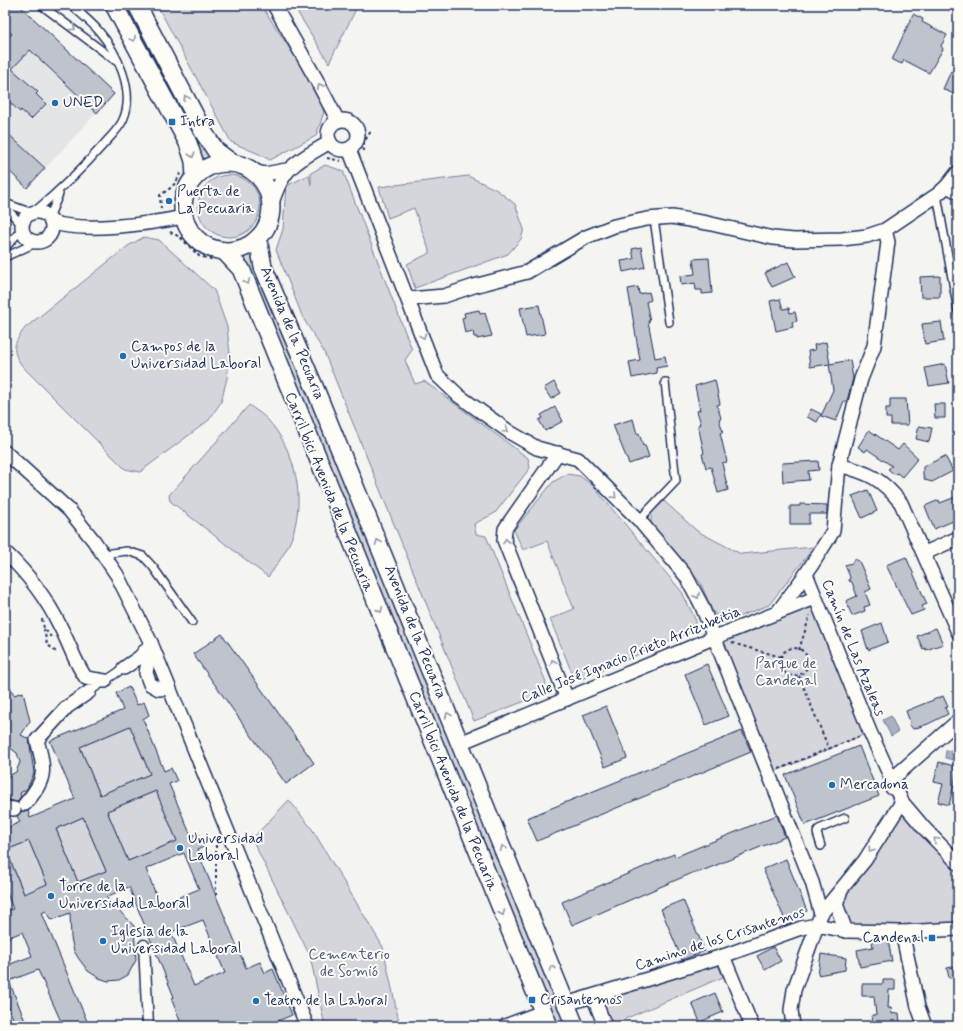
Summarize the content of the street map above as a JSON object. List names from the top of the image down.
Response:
{
  "streets": {
    "street": [
      "Avenida de la Pecuaria",
      "Camín de Las Azaleas",
      "Calle José Ignacio Prieto Arrizubeitia",
      "Camino de los Crisantemos"
    ]
  },
  "crossings": [
    ["Avenida de la Pecuaria", "Calle José Ignacio Prieto Arrizubeitia"],
    ["Avenida de la Pecuaria", "Camino de los Crisantemos"],
    ["Camín de Las Azaleas", "Calle José Ignacio Prieto Arrizubeitia"]
  ],
  "parks": ["Parque de Candenal", "Cementerio de Somió"],
  "places": {
    "other": [
      "UNED",
      "Puerta de La Pecuaria",
      "Campos de la Universidad Laboral",
      "Mercadona",
      "Universidad Laboral",
      "Torre de la Universidad Laboral",
      "Iglesia de la Universidad Laboral",
      "Teatro de la Laboral"
    ],
    "transit": ["Intra", "Candenal", "Crisantemos"]
  }
}
